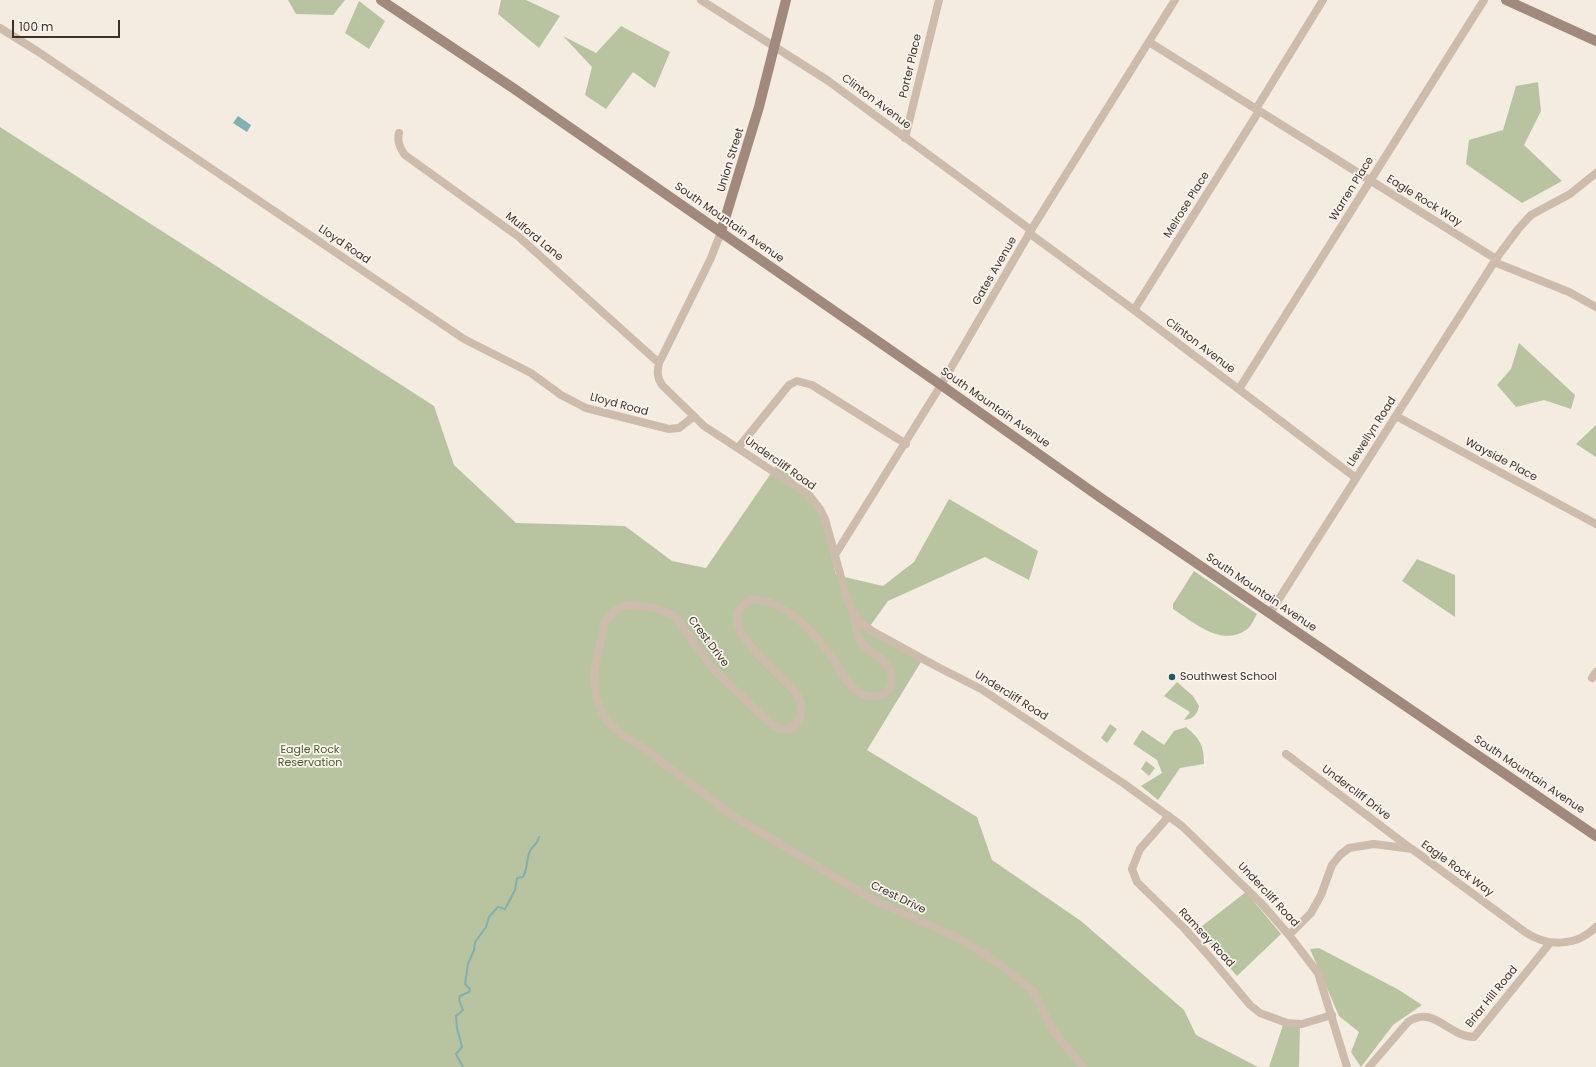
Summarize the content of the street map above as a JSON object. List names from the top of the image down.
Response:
{
  "streets": {
    "street": [
      "Porter Place",
      "Clinton Avenue",
      "Union Street",
      "Warren Place",
      "Eagle Rock Way",
      "Melrose Place",
      "South Mountain Avenue",
      "Mulford Lane",
      "Lloyd Road",
      "Gates Avenue",
      "Llewellyn Road",
      "Wayside Place",
      "Undercliff Road",
      "Crest Drive",
      "Undercliff Drive",
      "Ramsey Road",
      "Briar Hill Road"
    ]
  },
  "crossings": [
    ["Porter Place", "Clinton Avenue"],
    ["Clinton Avenue", "Union Street"],
    ["Clinton Avenue", "Warren Place"],
    ["Clinton Avenue", "Melrose Place"],
    ["Clinton Avenue", "Gates Avenue"],
    ["Clinton Avenue", "Llewellyn Road"],
    ["Union Street", "South Mountain Avenue"],
    ["Union Street", "Mulford Lane"],
    ["Union Street", "Undercliff Road"],
    ["Warren Place", "Eagle Rock Way"],
    ["Eagle Rock Way", "Melrose Place"],
    ["Eagle Rock Way", "Gates Avenue"],
    ["Eagle Rock Way", "Llewellyn Road"],
    ["Eagle Rock Way", "Undercliff Road"],
    ["Eagle Rock Way", "Undercliff Drive"],
    ["Eagle Rock Way", "Briar Hill Road"],
    ["South Mountain Avenue", "Gates Avenue"],
    ["South Mountain Avenue", "Llewellyn Road"],
    ["Mulford Lane", "Undercliff Road"],
    ["Lloyd Road", "Undercliff Road"],
    ["Gates Avenue", "Undercliff Road"],
    ["Llewellyn Road", "Wayside Place"],
    ["Undercliff Road", "Crest Drive"],
    ["Undercliff Road", "Ramsey Road"]
  ],
  "parks": ["Eagle Rock Reservation"],
  "places": ["Southwest School"],
  "scale_bar": "100 m"
}
